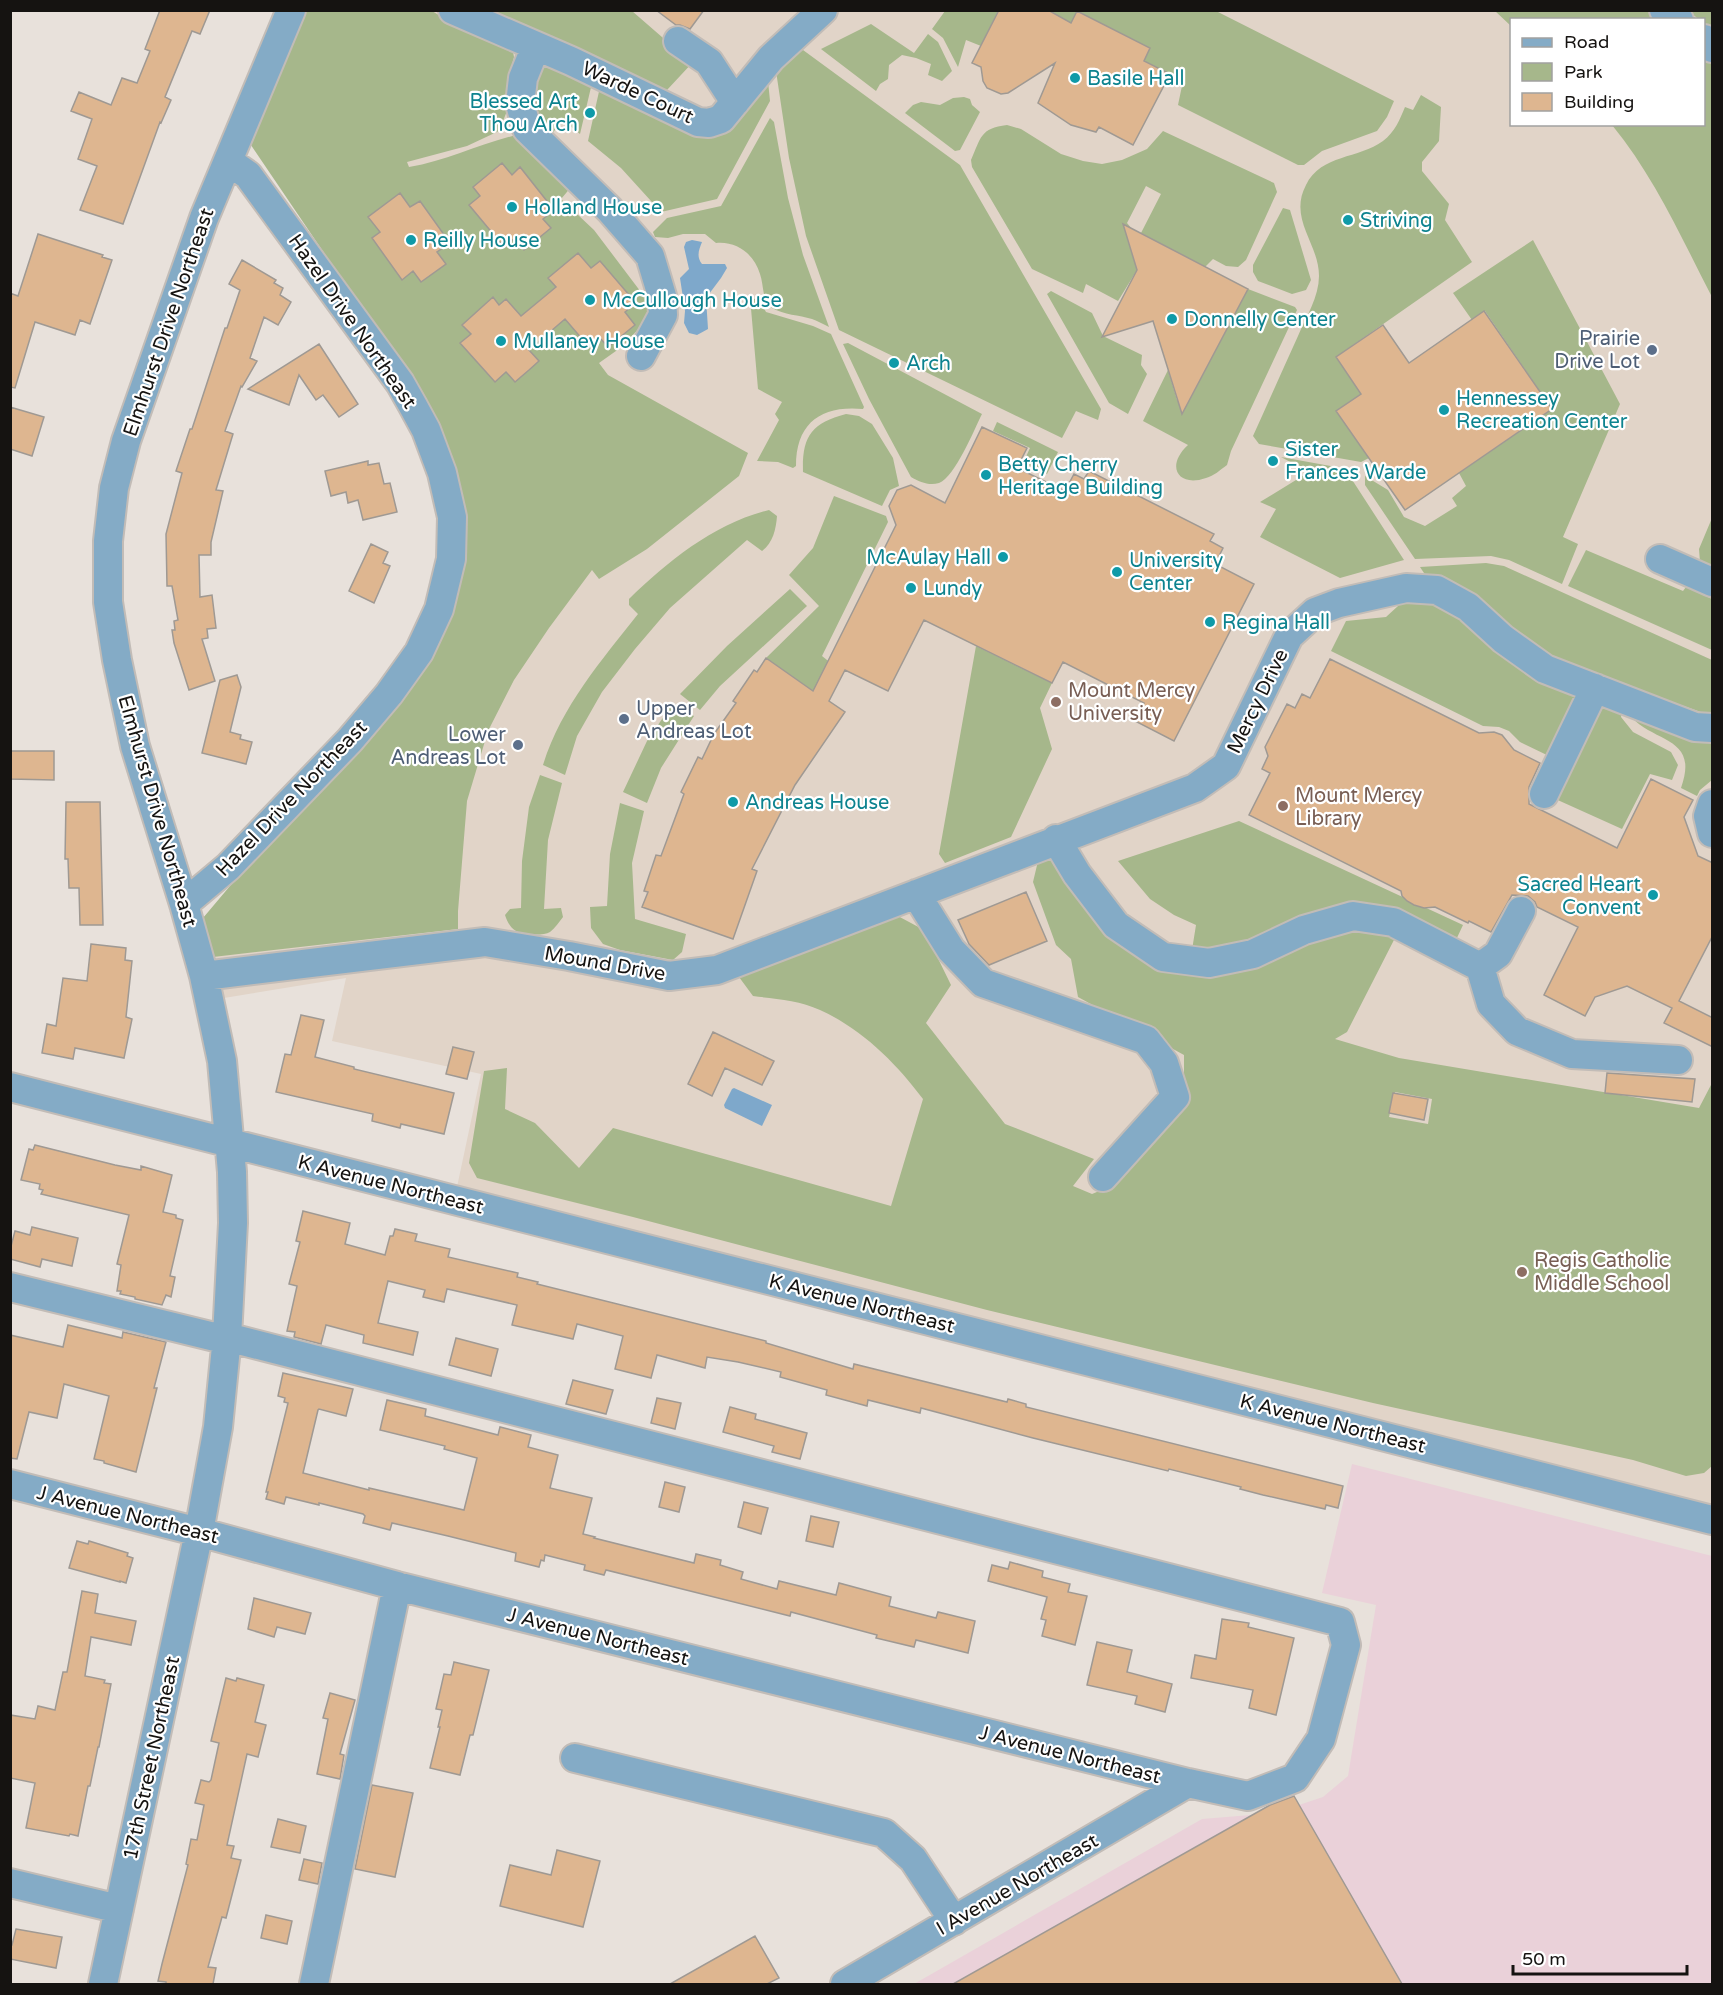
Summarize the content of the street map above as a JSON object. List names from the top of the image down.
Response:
{
  "streets": {
    "street": [
      "Warde Court",
      "Hazel Drive Northeast",
      "Elmhurst Drive Northeast",
      "Mercy Drive",
      "Mound Drive",
      "K Avenue Northeast",
      "J Avenue Northeast",
      "17th Street Northeast",
      "I Avenue Northeast"
    ]
  },
  "crossings": [
    ["Hazel Drive Northeast", "Elmhurst Drive Northeast"],
    ["Elmhurst Drive Northeast", "Mound Drive"],
    ["Elmhurst Drive Northeast", "K Avenue Northeast"],
    ["Elmhurst Drive Northeast", "J Avenue Northeast"],
    ["Elmhurst Drive Northeast", "17th Street Northeast"],
    ["Mercy Drive", "Mound Drive"],
    ["J Avenue Northeast", "17th Street Northeast"],
    ["J Avenue Northeast", "I Avenue Northeast"]
  ],
  "places": [
    "Basile Hall",
    "Blessed Art Thou Arch",
    "Holland House",
    "Striving",
    "Reilly House",
    "McCullough House",
    "Donnelly Center",
    "Mullaney House",
    "Prairie Drive Lot",
    "Arch",
    "Hennessey Recreation Center",
    "Sister Frances Warde",
    "Betty Cherry Heritage Building",
    "McAulay Hall",
    "University Center",
    "Lundy",
    "Regina Hall",
    "Mount Mercy University",
    "Upper Andreas Lot",
    "Lower Andreas Lot",
    "Andreas House",
    "Mount Mercy Library",
    "Sacred Heart Convent",
    "Regis Catholic Middle School"
  ],
  "legend": ["Road", "Park", "Building"],
  "scale_bar": "50 m"
}
